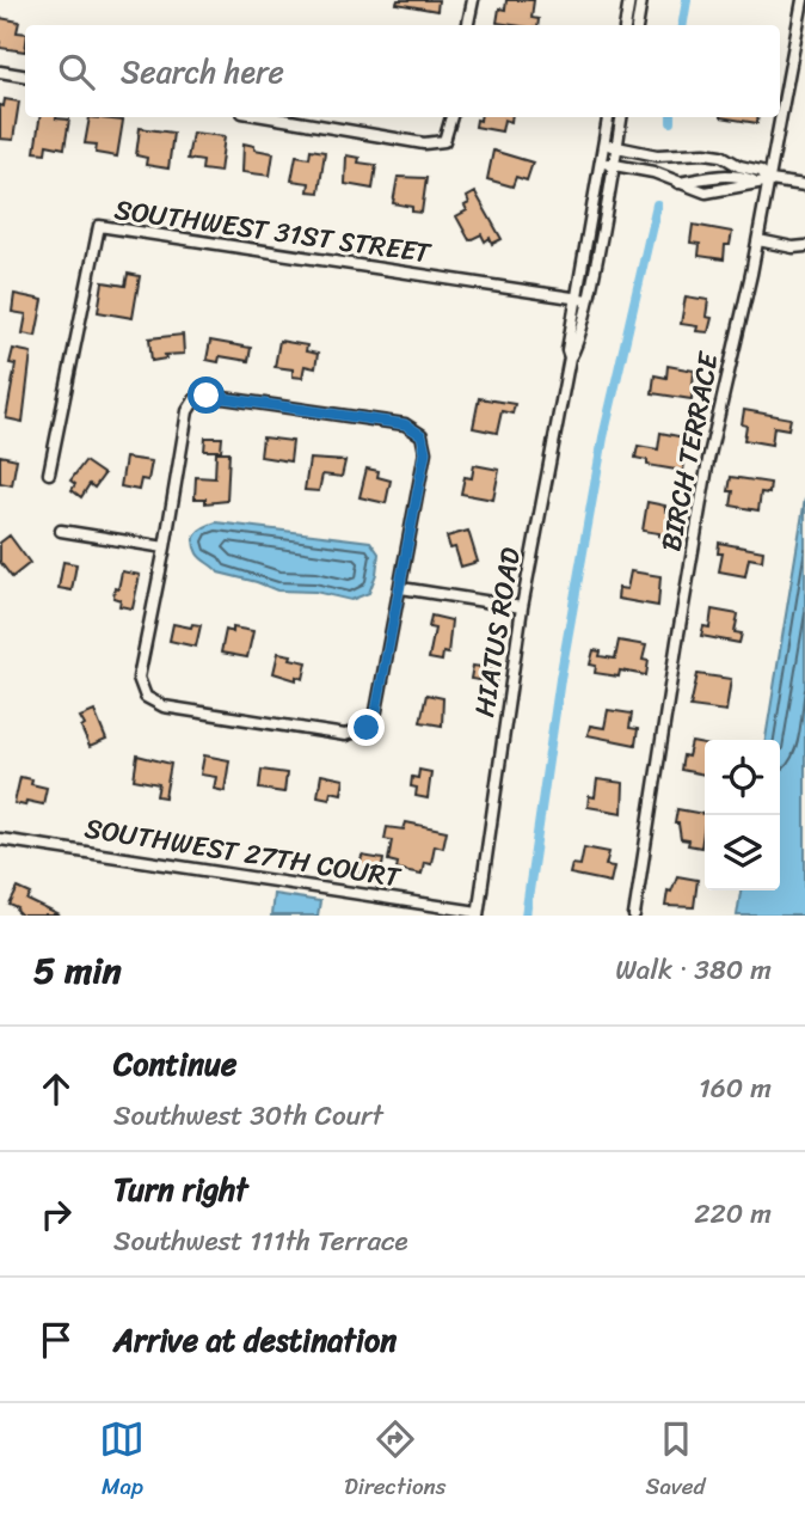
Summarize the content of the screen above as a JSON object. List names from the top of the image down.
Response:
{
  "streets": {
    "street": [
      "SOUTHWEST 31ST STREET",
      "BIRCH TERRACE",
      "HIATUS ROAD",
      "SOUTHWEST 27TH COURT"
    ]
  },
  "crossings": [
    ["SOUTHWEST 31ST STREET", "HIATUS ROAD"],
    ["HIATUS ROAD", "SOUTHWEST 27TH COURT"]
  ],
  "page": {
    "search": "Search here",
    "heading": ["5 min", "Walk · 380 m"],
    "list": [
      ["Continue", "Southwest 30th Court", "160 m"],
      ["Turn right", "Southwest 111th Terrace", "220 m"],
      "Arrive at destination"
    ],
    "nav": ["Map", "Directions", "Saved"]
  }
}
